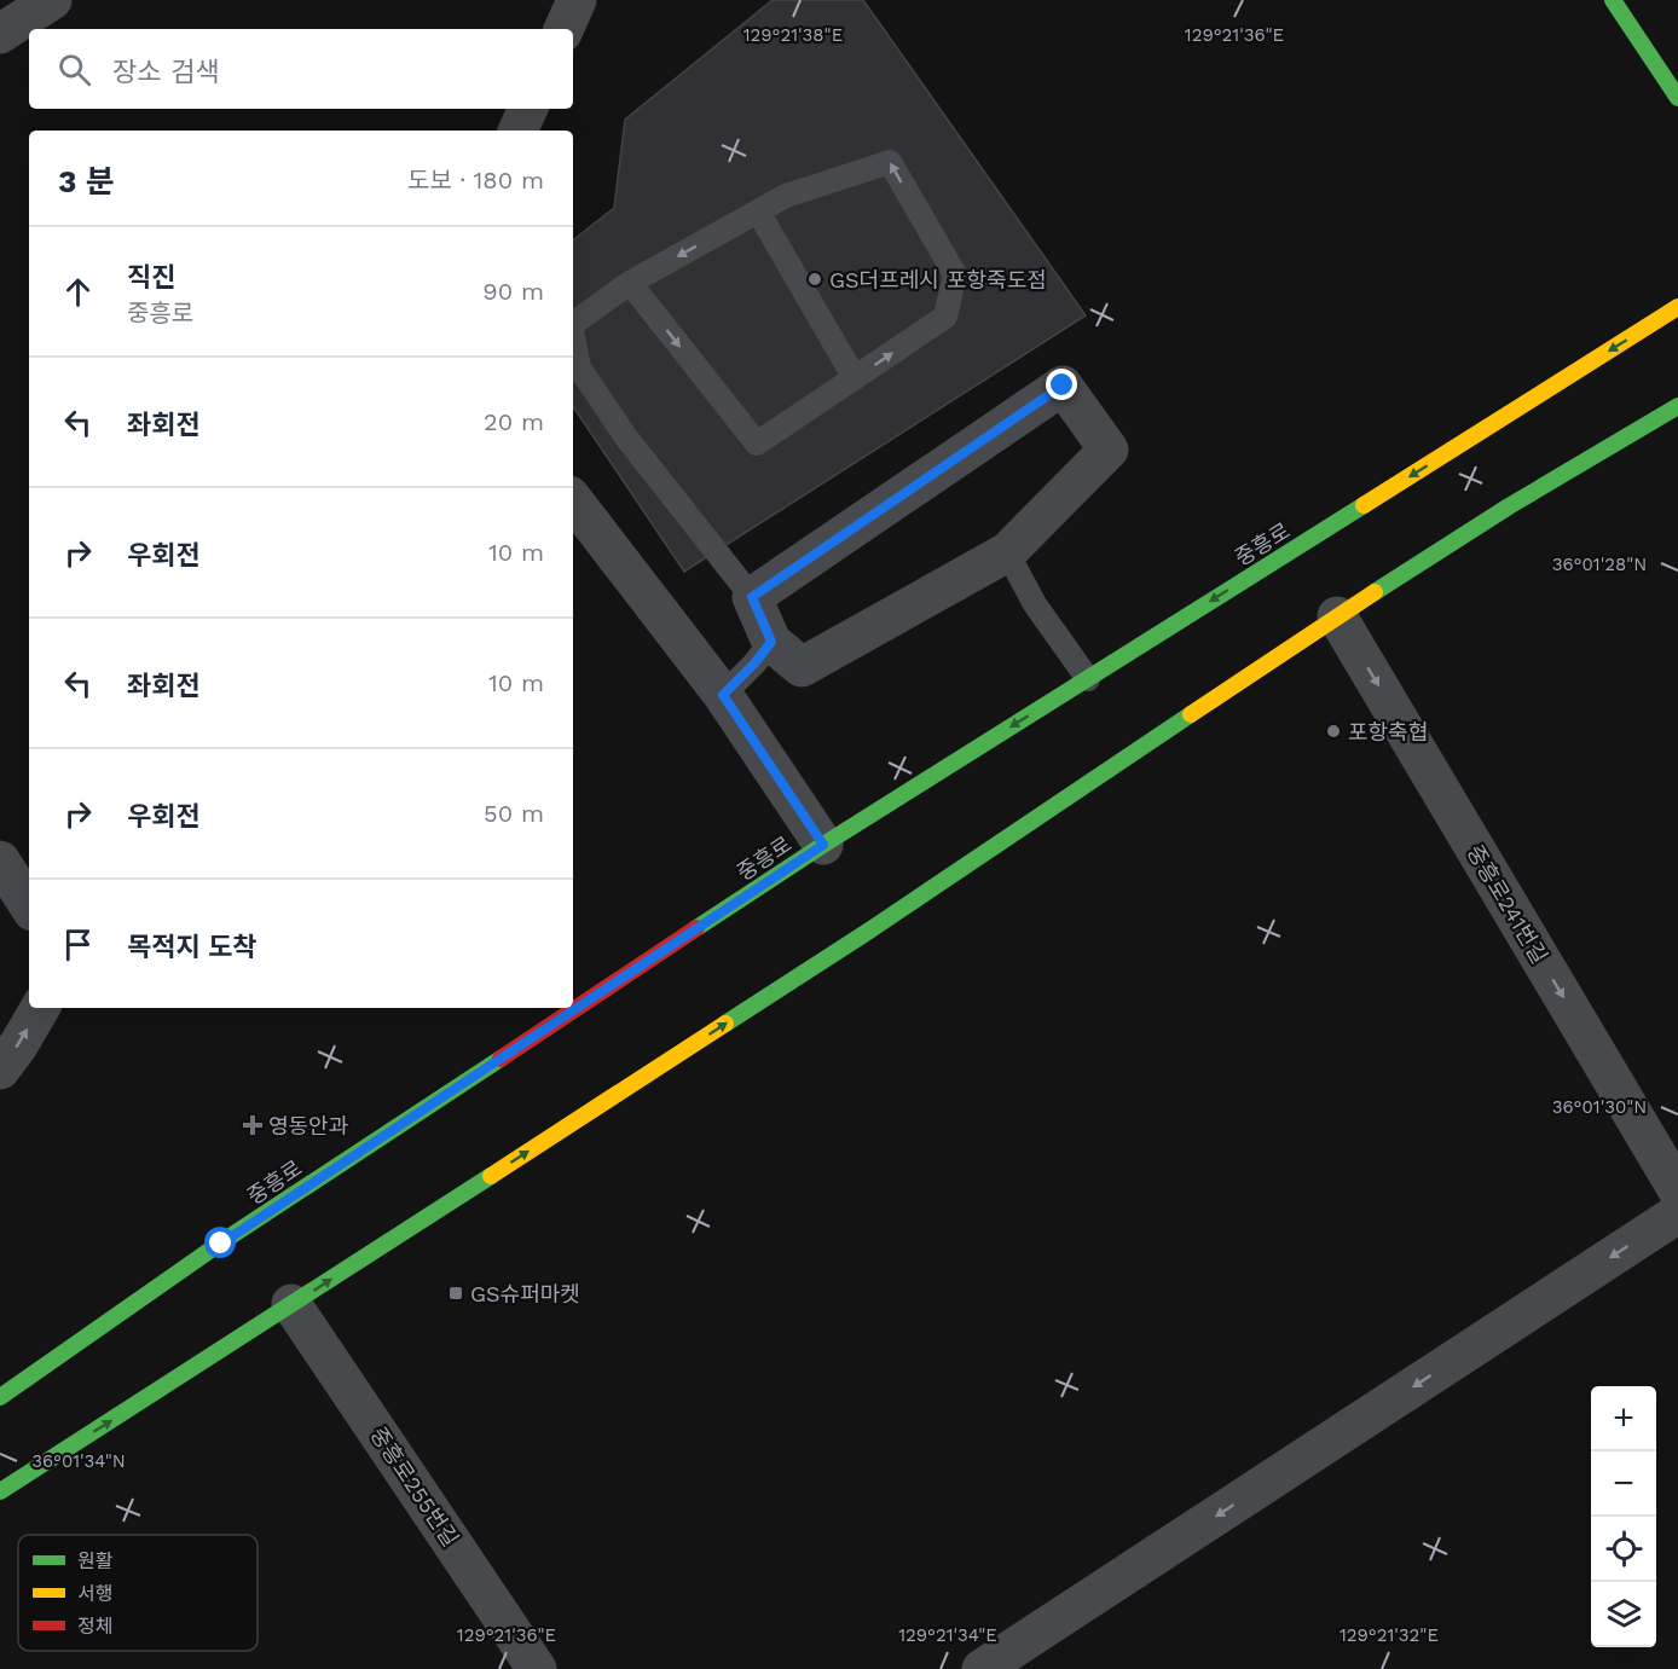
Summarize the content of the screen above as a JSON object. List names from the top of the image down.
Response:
{
  "streets": {
    "main road": ["중흥로"],
    "street": ["중흥로241번길", "중흥로255번길"]
  },
  "one_way": ["중흥로241번길"],
  "places": {
    "other": ["GS더프레시 포항죽도점", "포항축협"],
    "health": ["영동안과"],
    "transit": ["GS슈퍼마켓"]
  },
  "legend": ["원활", "서행", "정체"],
  "page": {
    "search": "장소 검색",
    "heading": ["3 분", "도보 · 180 m"],
    "list": [
      ["직진", "중흥로", "90 m"],
      ["좌회전", "20 m"],
      ["우회전", "10 m"],
      ["좌회전", "10 m"],
      ["우회전", "50 m"],
      "목적지 도착"
    ],
    "map_buttons": ["+", "−"]
  },
  "coordinates": [
    "129°21'38\"E",
    "129°21'36\"E",
    "36°01'28\"N",
    "36°01'30\"N",
    "36°01'34\"N",
    "129°21'34\"E",
    "129°21'32\"E"
  ]
}
